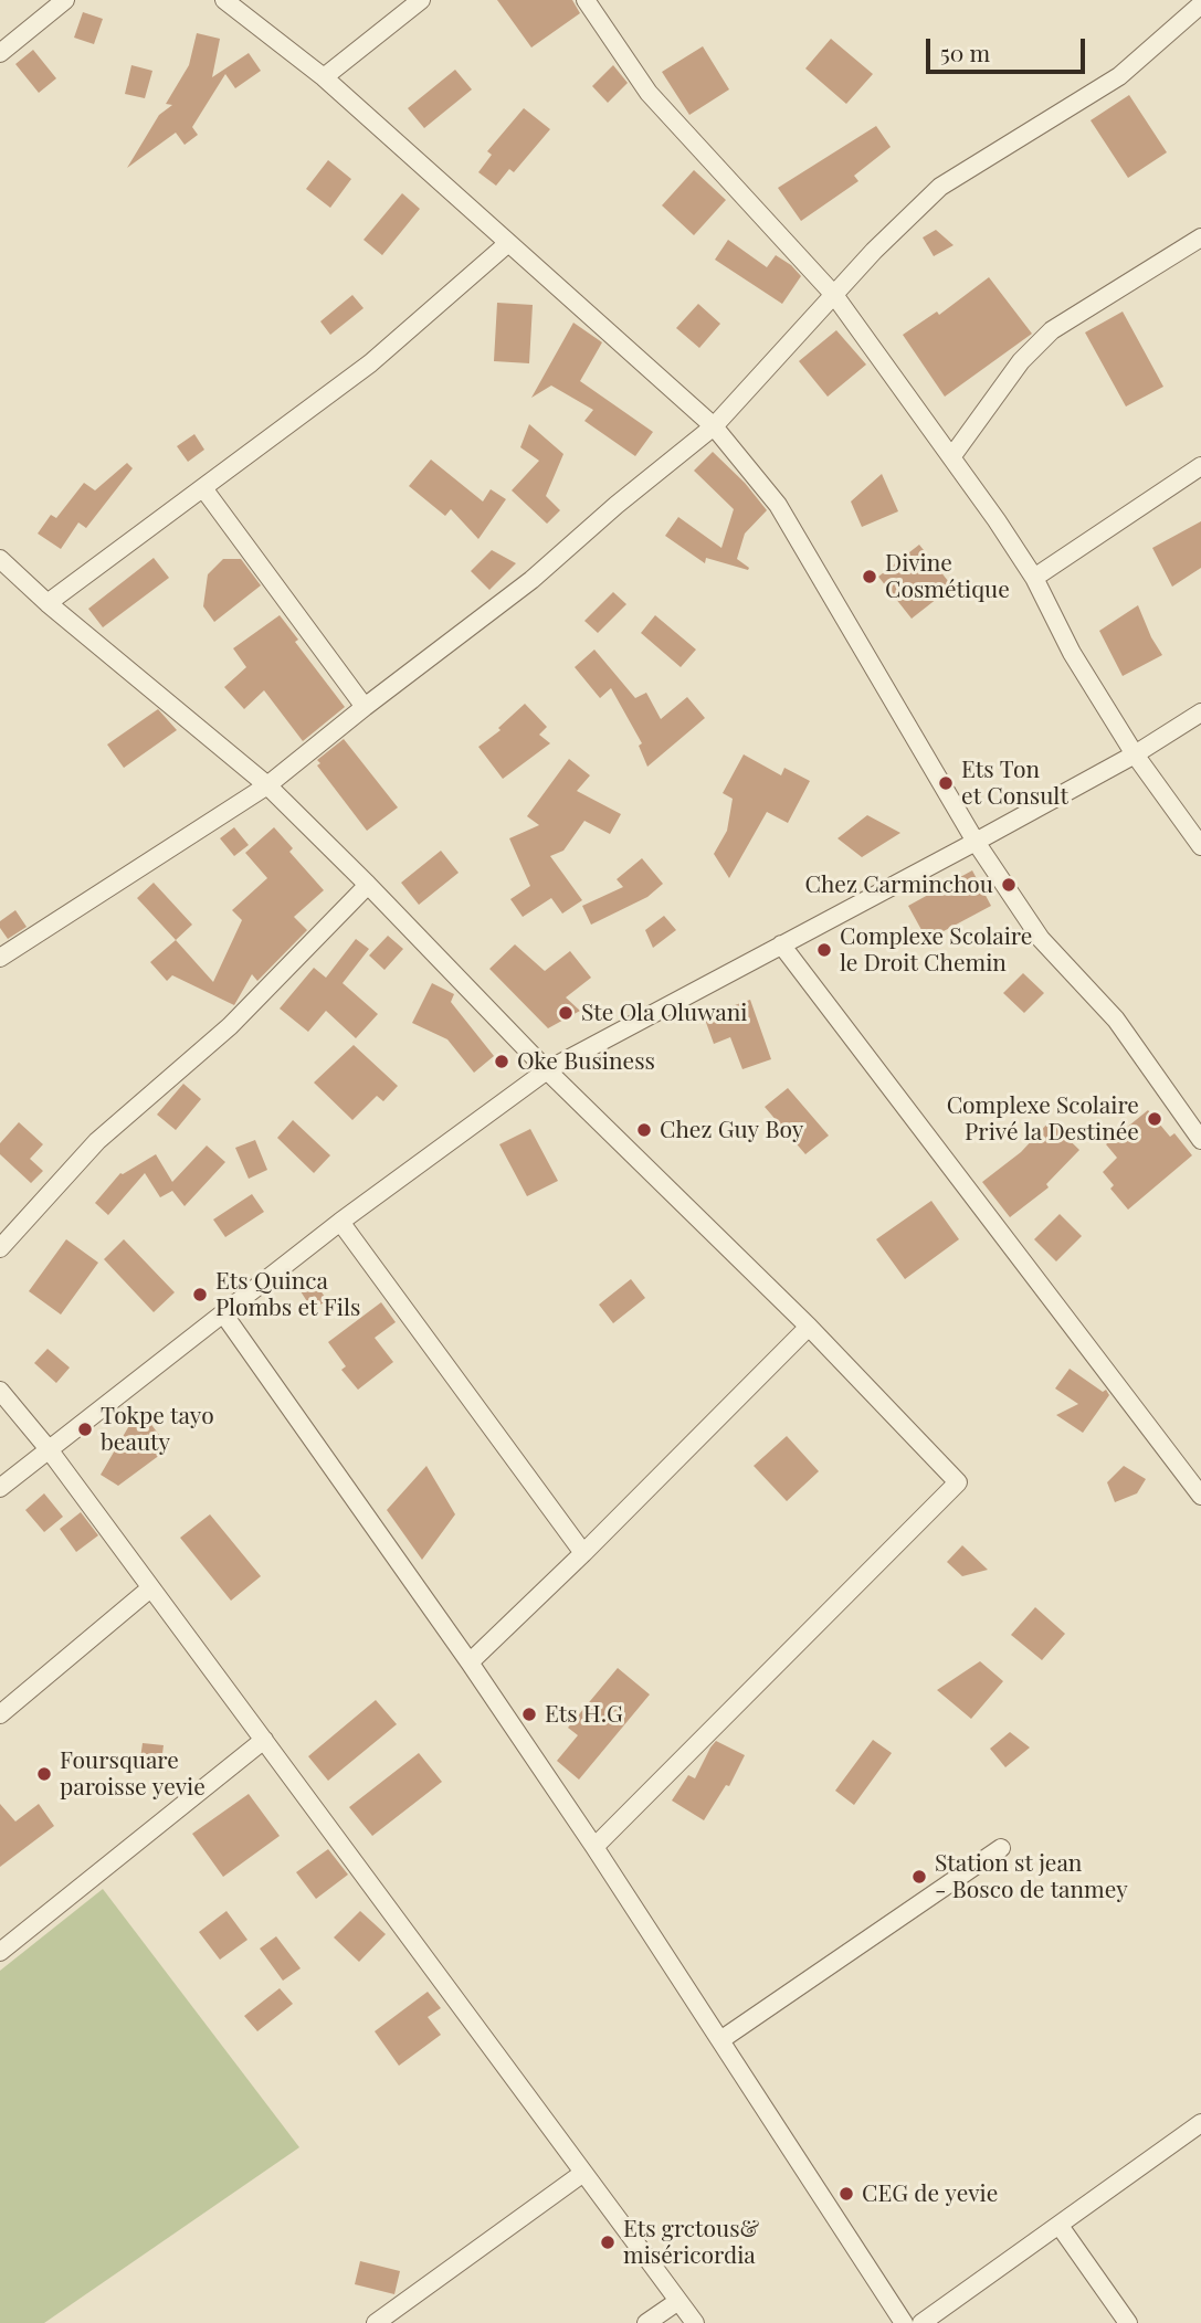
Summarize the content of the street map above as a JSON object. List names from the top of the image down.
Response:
{
  "places": [
    "Divine Cosmétique",
    "Ets Ton et Consult",
    "Chez Carminchou",
    "Complexe Scolaire le Droit Chemin",
    "Ste Ola Oluwani",
    "Oke Business",
    "Complexe Scolaire Privé la Destinée",
    "Chez Guy Boy",
    "Ets Quinca Plombs et Fils",
    "Tokpe tayo beauty",
    "Ets H.G",
    "Foursquare paroisse yevie",
    "Station st jean - Bosco de tanmey",
    "CEG de yevie",
    "Ets grctous& miséricordia"
  ],
  "scale_bar": "50 m"
}
